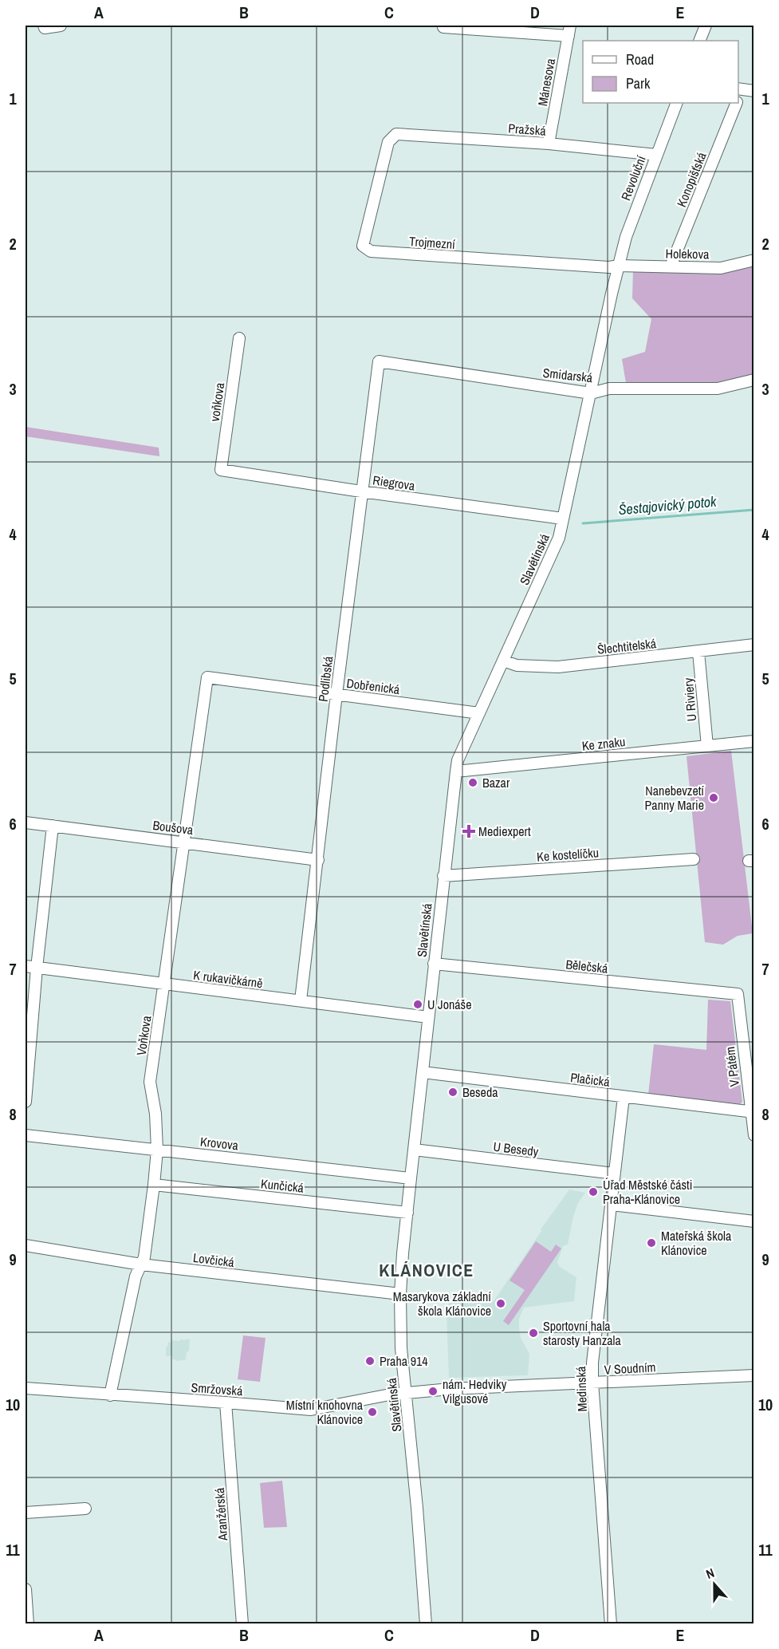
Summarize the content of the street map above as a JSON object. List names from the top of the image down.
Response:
{
  "streets": {
    "street": [
      "Mánesova",
      "Pražská",
      "Revoluční",
      "Konopišťská",
      "Trojmezní",
      "Holekova",
      "Smidarská",
      "voňkova",
      "Riegrova",
      "Slavětínská",
      "Šlechtitelská",
      "Podlibská",
      "Dobřenická",
      "U Riviery",
      "Ke znaku",
      "Boušova",
      "Ke kostelíčku",
      "Bělečská",
      "K rukavičkárně",
      "Voňkova",
      "V Pátém",
      "Plačická",
      "Krovova",
      "U Besedy",
      "Kunčická",
      "Lovčická",
      "V Soudním",
      "Smržovská",
      "Medinská",
      "Aranžérská"
    ]
  },
  "crossings": [
    ["Mánesova", "Pražská"],
    ["Pražská", "Revoluční"],
    ["Pražská", "Trojmezní"],
    ["Revoluční", "Trojmezní"],
    ["Revoluční", "Holekova"],
    ["Revoluční", "Slavětínská"],
    ["Konopišťská", "Holekova"],
    ["Trojmezní", "Holekova"],
    ["Trojmezní", "Slavětínská"],
    ["Holekova", "Slavětínská"],
    ["Smidarská", "Slavětínská"],
    ["Smidarská", "Podlibská"],
    ["voňkova", "Riegrova"],
    ["Riegrova", "Slavětínská"],
    ["Riegrova", "Podlibská"],
    ["Slavětínská", "Šlechtitelská"],
    ["Slavětínská", "Dobřenická"],
    ["Slavětínská", "Ke znaku"],
    ["Slavětínská", "Ke kostelíčku"],
    ["Slavětínská", "Bělečská"],
    ["Slavětínská", "K rukavičkárně"],
    ["Slavětínská", "Plačická"],
    ["Slavětínská", "Krovova"],
    ["Slavětínská", "U Besedy"],
    ["Slavětínská", "Kunčická"],
    ["Slavětínská", "Lovčická"],
    ["Slavětínská", "V Soudním"],
    ["Slavětínská", "Smržovská"],
    ["Šlechtitelská", "U Riviery"],
    ["Podlibská", "Dobřenická"],
    ["Podlibská", "Boušova"],
    ["Podlibská", "K rukavičkárně"],
    ["Dobřenická", "Voňkova"],
    ["U Riviery", "Ke znaku"],
    ["Boušova", "Voňkova"],
    ["Bělečská", "V Pátém"],
    ["K rukavičkárně", "Voňkova"],
    ["Voňkova", "Krovova"],
    ["Voňkova", "Kunčická"],
    ["Voňkova", "Lovčická"],
    ["Voňkova", "Smržovská"],
    ["V Pátém", "Plačická"],
    ["Plačická", "Medinská"],
    ["U Besedy", "Medinská"],
    ["V Soudním", "Smržovská"],
    ["V Soudním", "Medinská"],
    ["Smržovská", "Aranžérská"]
  ],
  "districts": ["KLÁNOVICE"],
  "water": ["Šestajovický potok"],
  "places": {
    "other": [
      "Bazar",
      "Nanebevzetí Panny Marie",
      "U Jonáše",
      "Beseda",
      "Úřad Městské části Praha-Klánovice",
      "Mateřská škola Klánovice",
      "Masarykova základní škola Klánovice",
      "Sportovní hala starosty Hanzala",
      "Praha 914",
      "nám. Hedviky Vilgusové",
      "Místní knohovna Klánovice"
    ],
    "health": ["Mediexpert"]
  },
  "legend": ["Road", "Park"],
  "north": "top",
  "grid": {
    "columns": [
      "A",
      "B",
      "C",
      "D",
      "E"
    ],
    "rows": [
      "1",
      "2",
      "3",
      "4",
      "5",
      "6",
      "7",
      "8",
      "9",
      "10",
      "11"
    ]
  }
}
